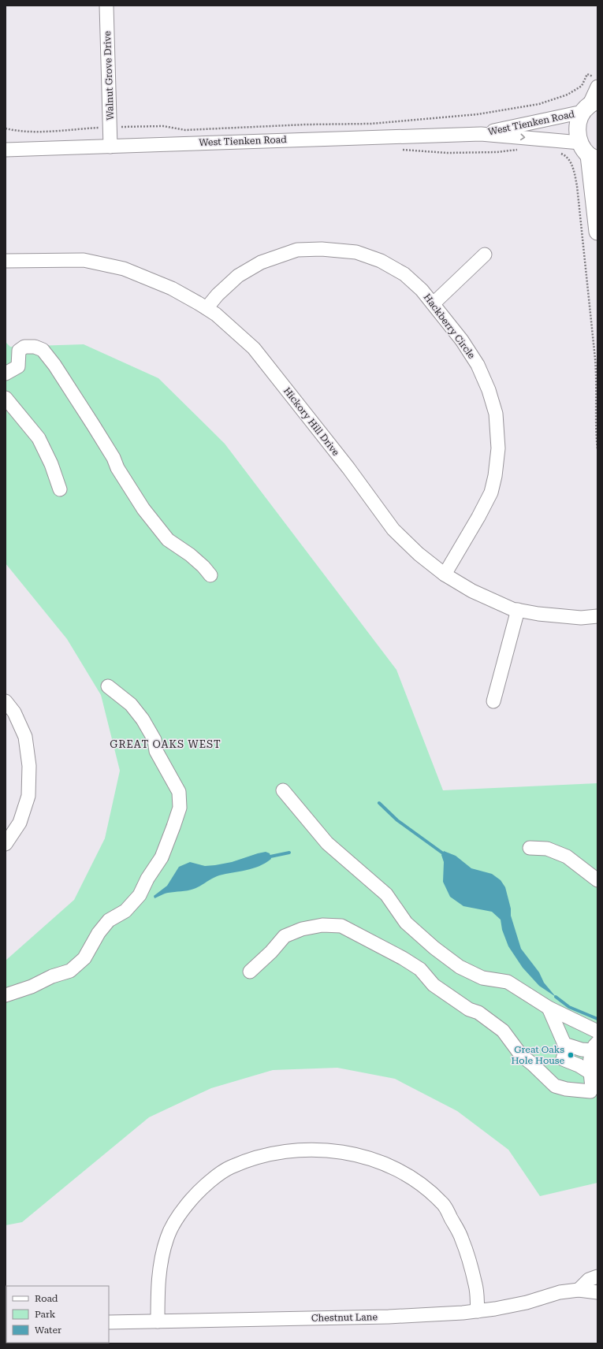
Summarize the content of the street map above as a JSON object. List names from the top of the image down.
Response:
{
  "streets": {
    "street": [
      "Walnut Grove Drive",
      "West Tienken Road",
      "Hackberry Circle",
      "Hickory Hill Drive",
      "Chestnut Lane"
    ]
  },
  "crossings": [
    ["Walnut Grove Drive", "West Tienken Road"],
    ["Hackberry Circle", "Hickory Hill Drive"]
  ],
  "districts": ["GREAT OAKS WEST"],
  "places": ["Great Oaks Hole House"],
  "legend": ["Road", "Park", "Water"]
}
